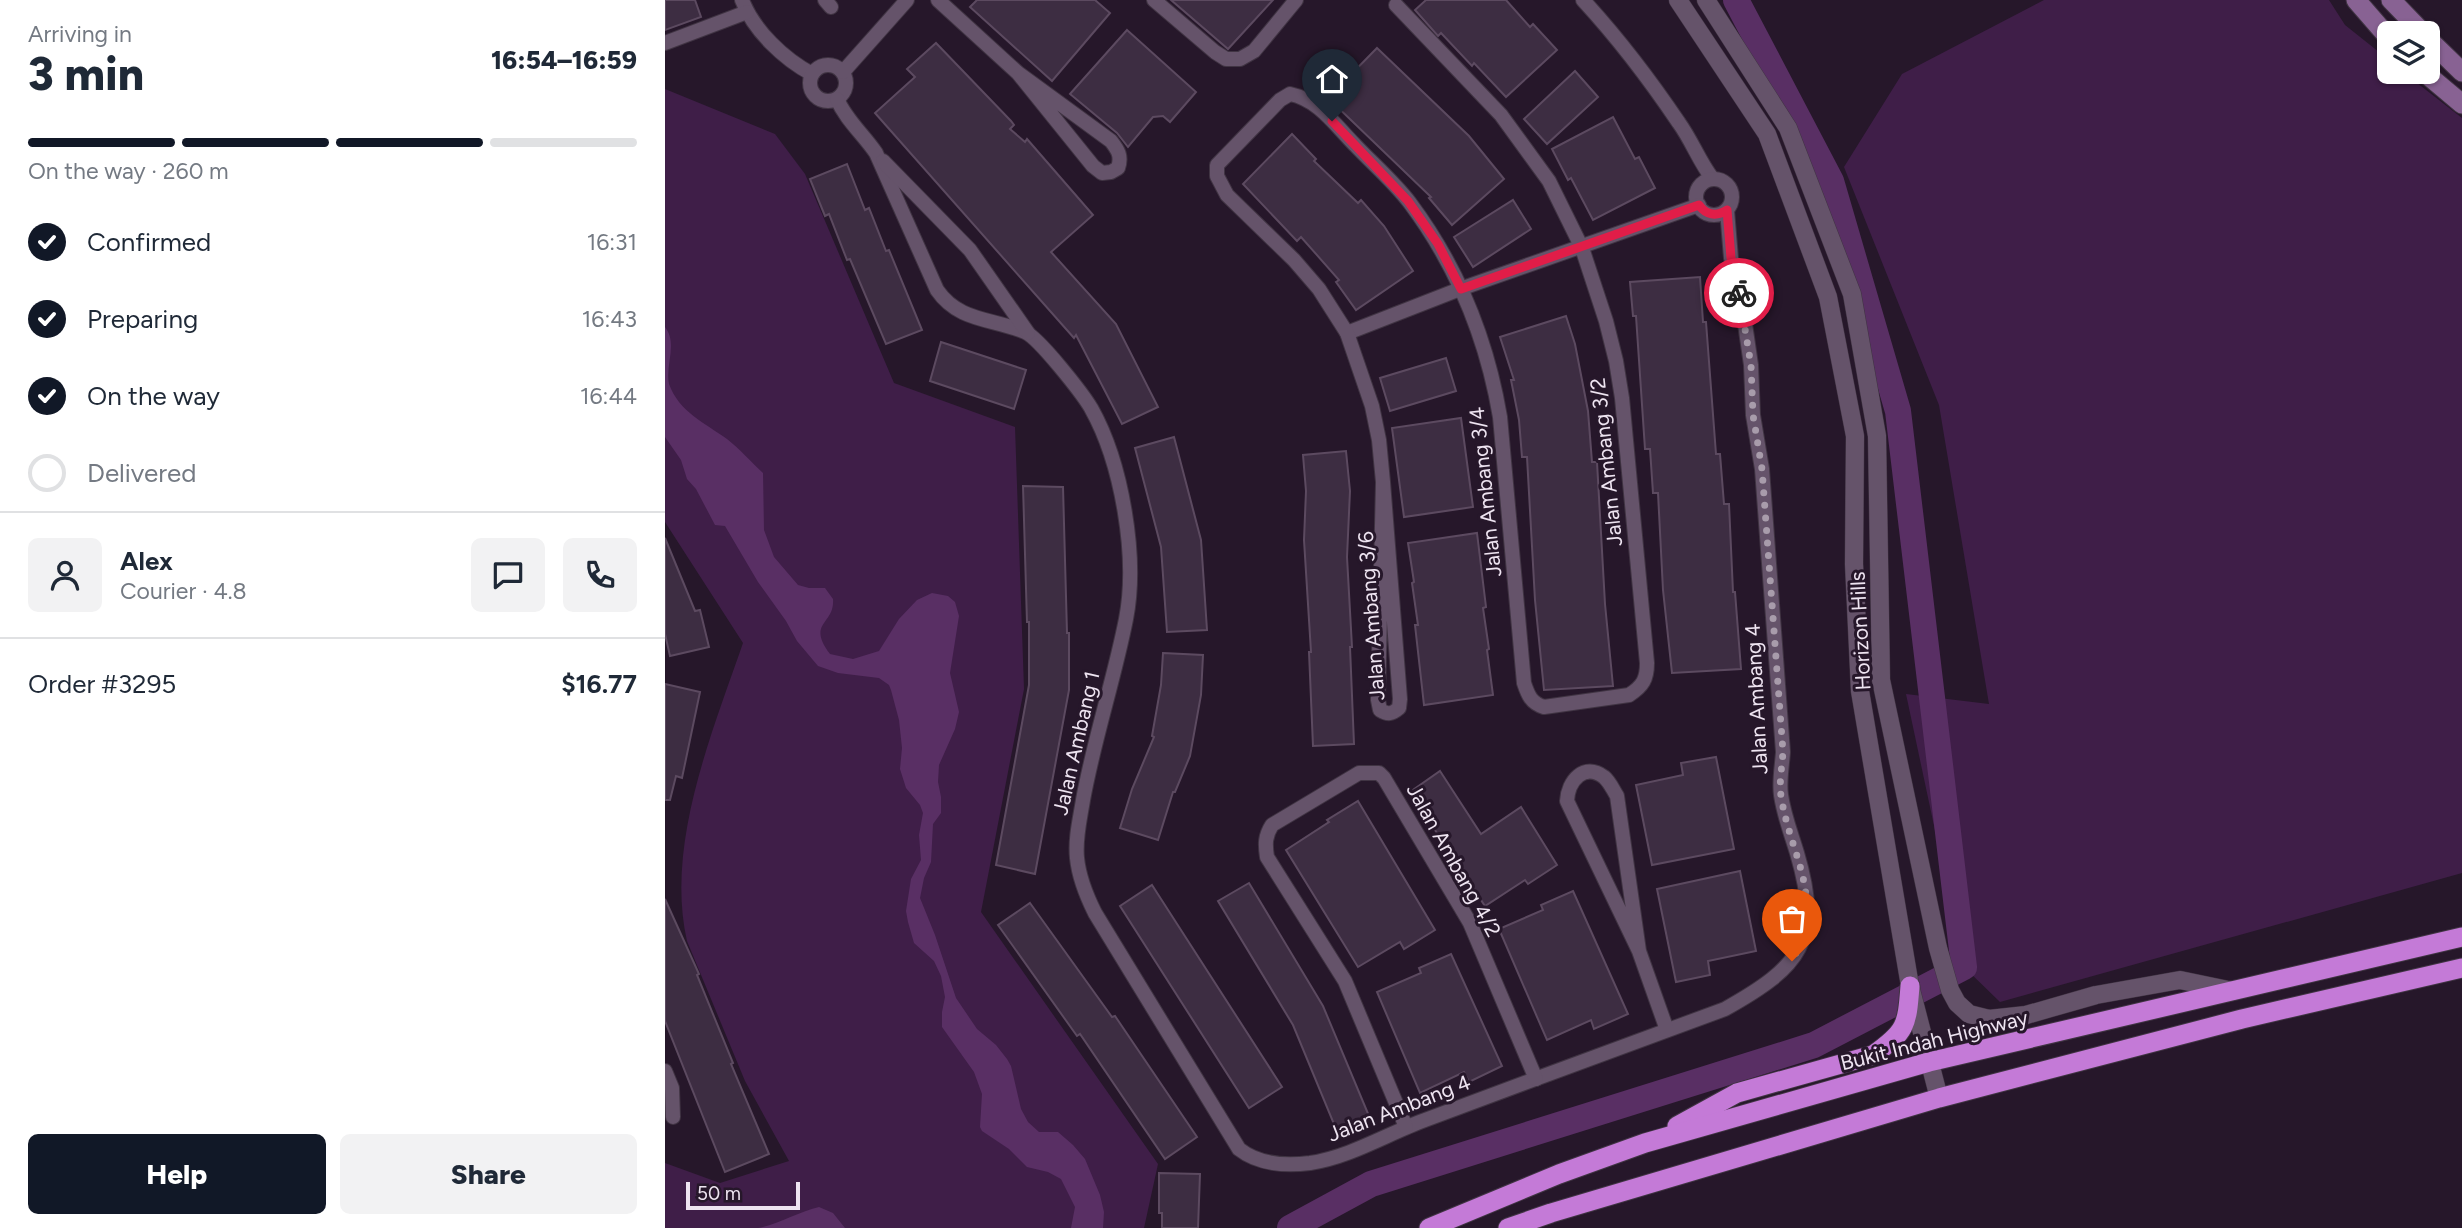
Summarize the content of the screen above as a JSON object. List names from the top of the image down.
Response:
{
  "streets": {
    "highway": ["Bukit Indah Highway"],
    "street": [
      "Jalan Ambang 3/2",
      "Jalan Ambang 3/4",
      "Jalan Ambang 3/6",
      "Horizon Hills",
      "Jalan Ambang 4",
      "Jalan Ambang 1",
      "Jalan Ambang 4/2"
    ]
  },
  "crossings": [
    ["Jalan Ambang 3/2", "Jalan Ambang 3/4"],
    ["Jalan Ambang 3/4", "Jalan Ambang 3/6"],
    ["Horizon Hills", "Bukit Indah Highway"],
    ["Jalan Ambang 4", "Jalan Ambang 1"],
    ["Jalan Ambang 4", "Jalan Ambang 4/2"]
  ],
  "scale_bar": "50 m",
  "page": {
    "heading": ["3 min", "Arriving in", "16:54–16:59"],
    "panel": [
      "Alex",
      "Courier · 4.8",
      "Order #3295",
      "$16.77"
    ],
    "bar": "On the way · 260 m",
    "list": [
      ["Confirmed", "16:31"],
      ["Preparing", "16:43"],
      ["On the way", "16:44"],
      "Delivered"
    ],
    "buttons": ["Help", "Share"],
    "scale": "50 m"
  }
}
